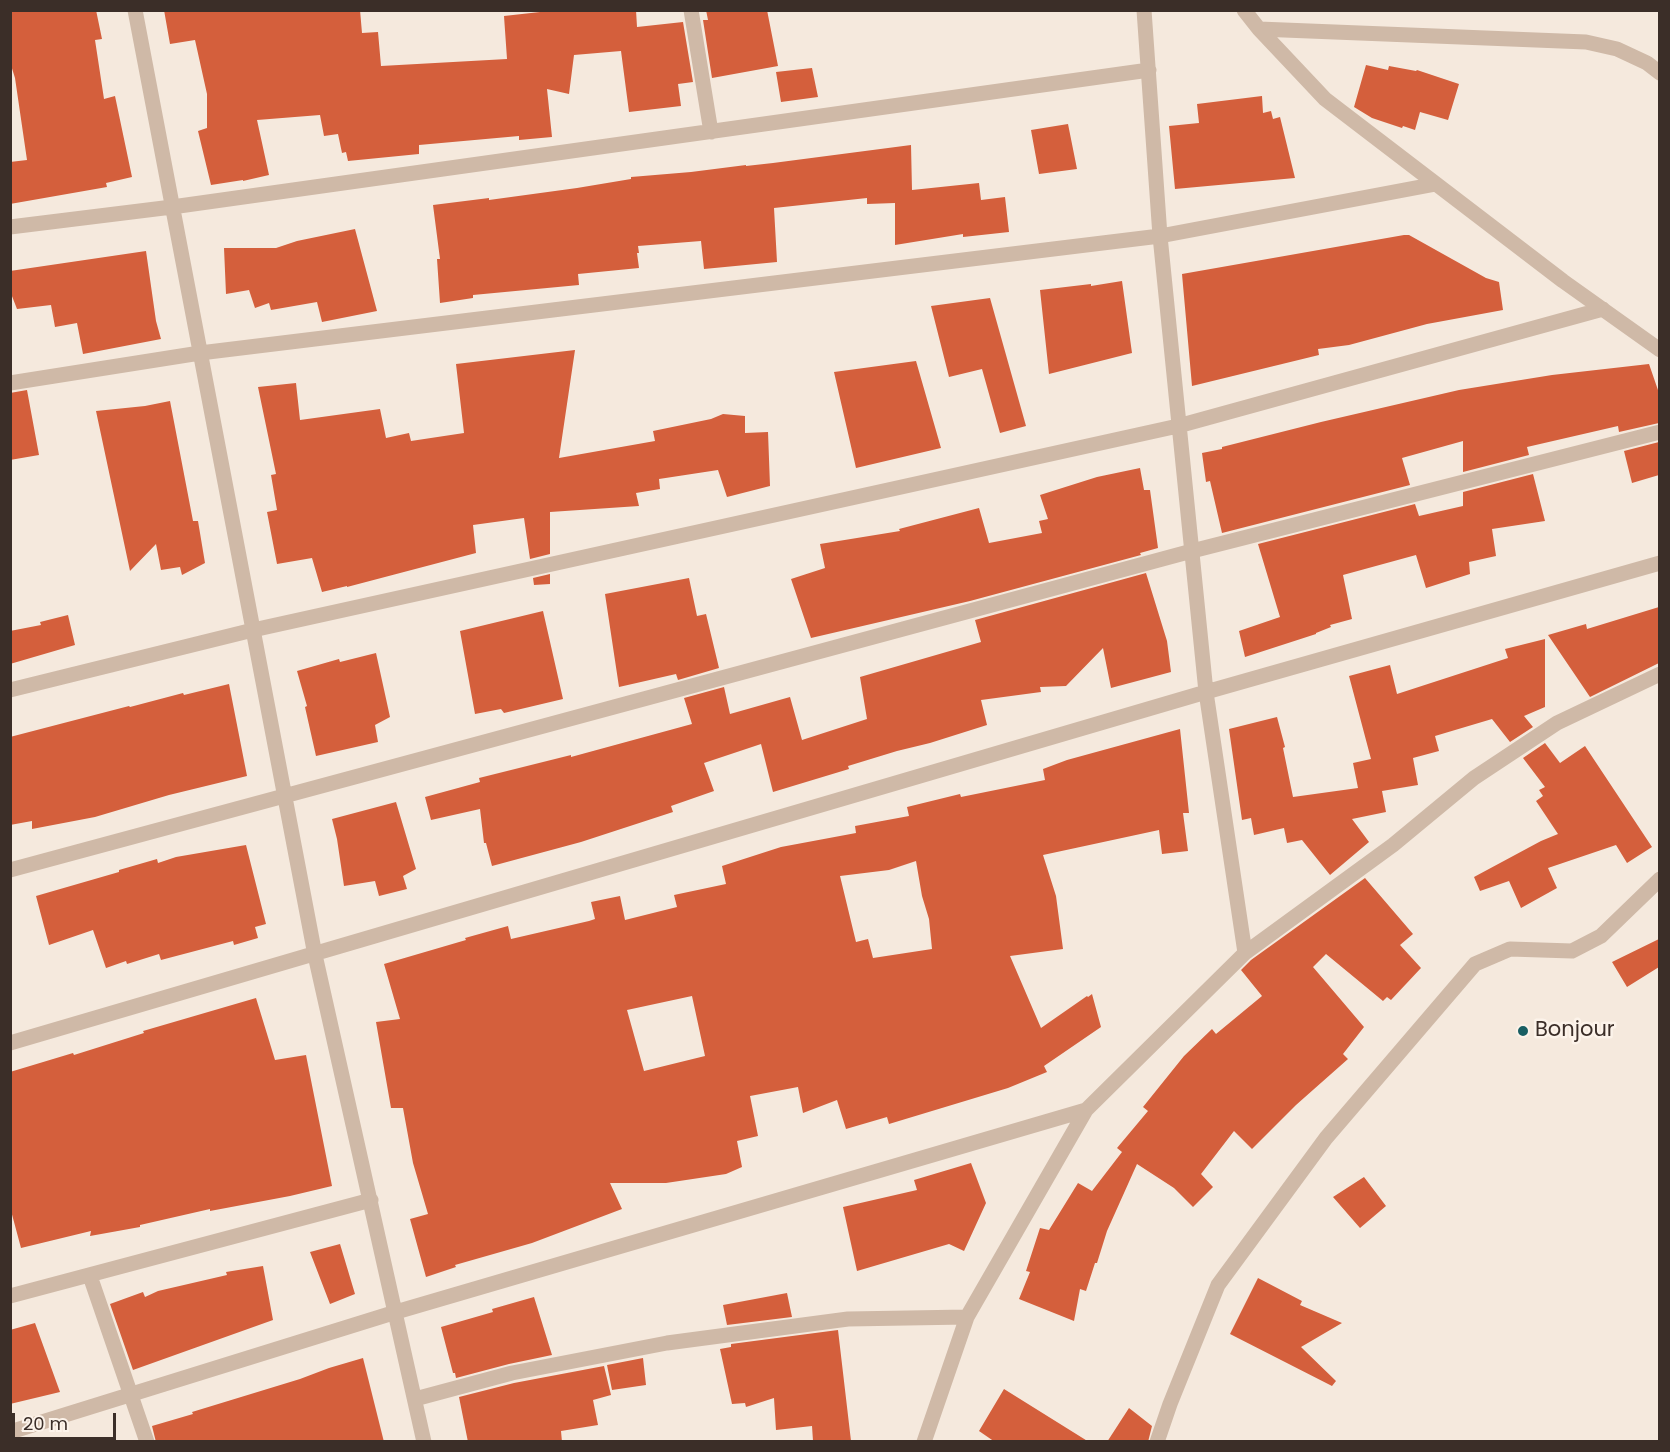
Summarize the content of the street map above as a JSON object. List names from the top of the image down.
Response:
{
  "places": ["Bonjour"],
  "scale_bar": "20 m"
}
